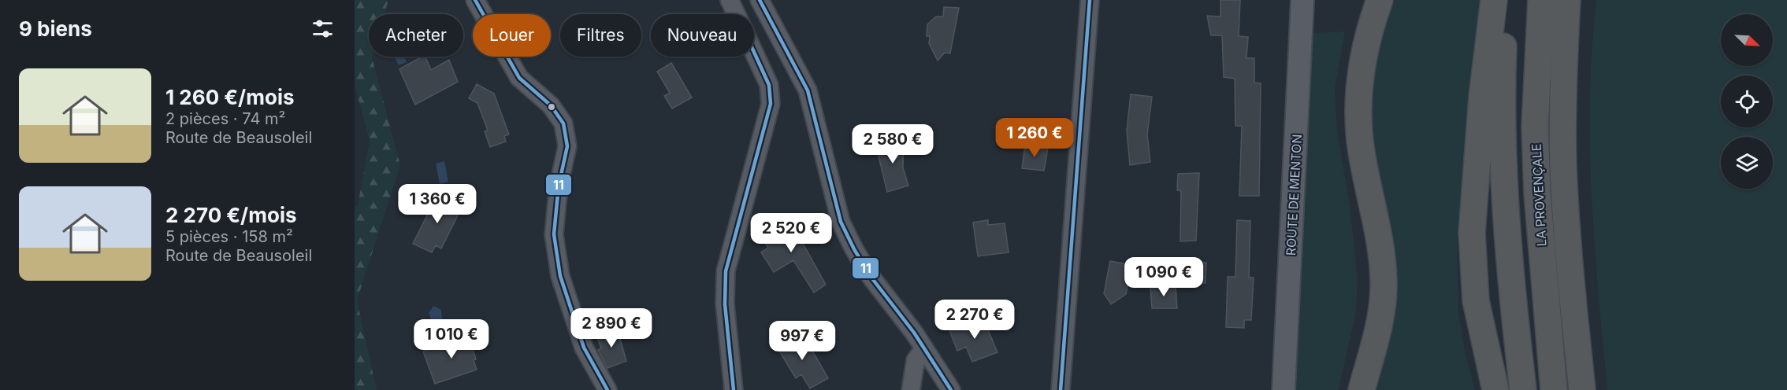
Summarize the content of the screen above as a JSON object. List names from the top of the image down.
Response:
{
  "streets": {
    "highway": ["LA PROVENÇALE"],
    "main road": ["ROUTE DE MENTON"]
  },
  "lines": ["transit line 11"],
  "north": "bottom right",
  "page": {
    "heading": "9 biens",
    "chip": [
      "Acheter",
      "Louer",
      "Filtres",
      "Nouveau"
    ],
    "list": [
      {
        "name": "1 260 €/mois",
        "note": "2 pièces · 74 m² · Route de Beausoleil"
      },
      {
        "name": "2 270 €/mois",
        "note": "5 pièces · 158 m² · Route de Beausoleil"
      }
    ],
    "price": [
      "1 260 €",
      "2 580 €",
      "1 360 €",
      "2 520 €",
      "1 090 €",
      "2 270 €",
      "2 890 €",
      "1 010 €",
      "997 €"
    ]
  }
}
